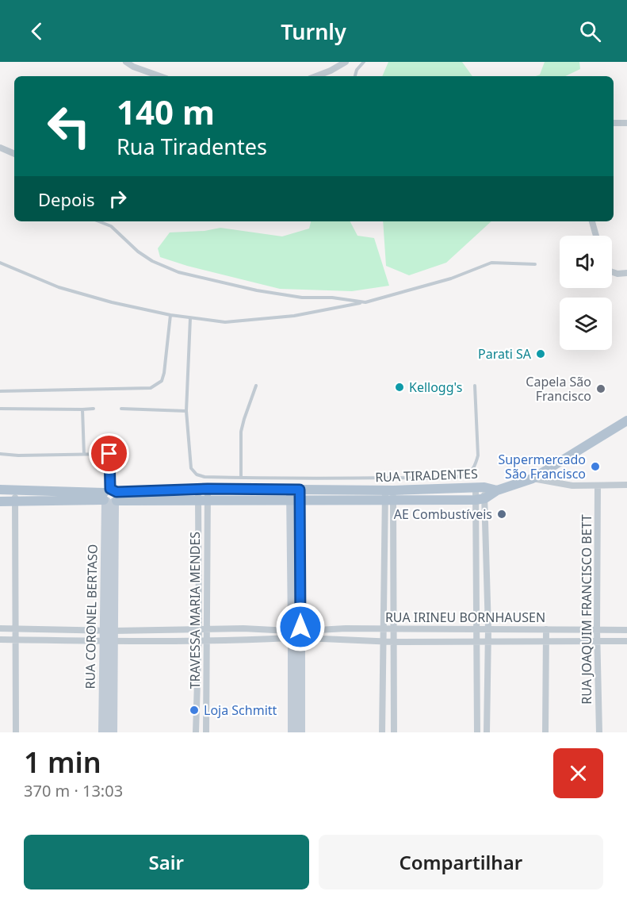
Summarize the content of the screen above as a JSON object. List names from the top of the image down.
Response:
{
  "streets": {
    "main road": ["RUA TIRADENTES"],
    "street": [
      "RUA JOAQUIM FRANCISCO BETT",
      "TRAVESSA MARIA MENDES",
      "RUA CORONEL BERTASO",
      "RUA IRINEU BORNHAUSEN"
    ]
  },
  "crossings": [
    ["RUA TIRADENTES", "TRAVESSA MARIA MENDES"],
    ["RUA TIRADENTES", "RUA CORONEL BERTASO"],
    ["RUA JOAQUIM FRANCISCO BETT", "RUA IRINEU BORNHAUSEN"],
    ["TRAVESSA MARIA MENDES", "RUA IRINEU BORNHAUSEN"],
    ["RUA CORONEL BERTASO", "RUA IRINEU BORNHAUSEN"]
  ],
  "places": [
    "Parati SA",
    "Kellogg's",
    "Capela São Francisco",
    "Supermercado São Francisco",
    "AE Combustíveis",
    "Loja Schmitt"
  ],
  "page": {
    "header": "Turnly",
    "turn": ["140 m", "Rua Tiradentes"],
    "then": "Depois",
    "heading": ["1 min", "370 m · 13:03"],
    "buttons": ["Sair", "Compartilhar"]
  }
}
